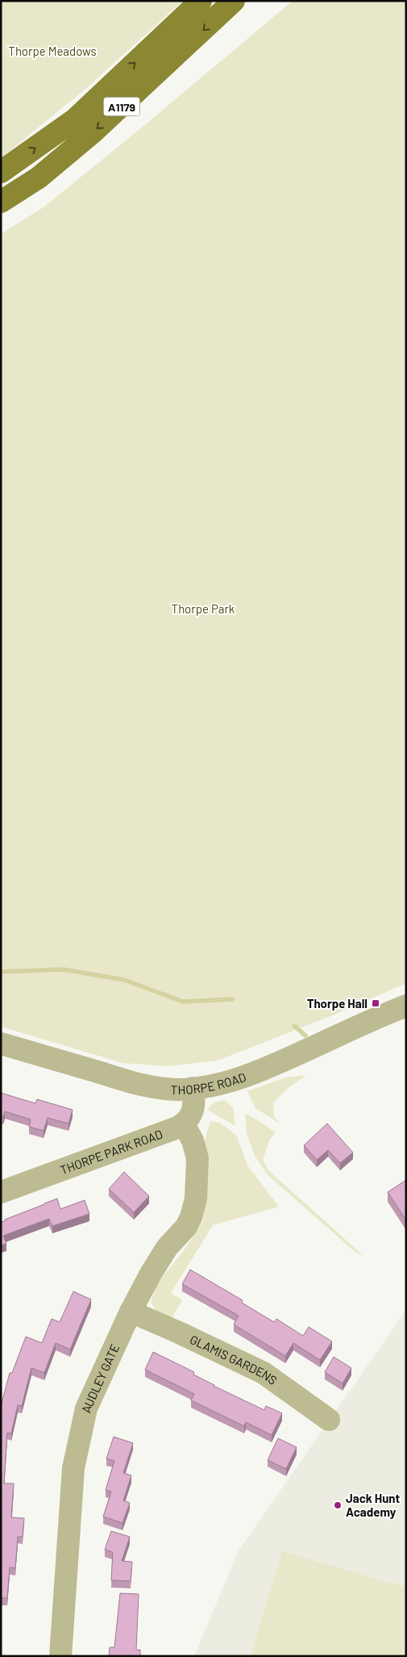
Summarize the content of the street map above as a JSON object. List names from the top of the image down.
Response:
{
  "streets": {
    "main road": ["A1179"],
    "street": [
      "THORPE ROAD",
      "THORPE PARK ROAD",
      "GLAMIS GARDENS",
      "AUDLEY GATE"
    ]
  },
  "crossings": [
    ["THORPE PARK ROAD", "AUDLEY GATE"],
    ["GLAMIS GARDENS", "AUDLEY GATE"]
  ],
  "parks": ["Thorpe Meadows", "Thorpe Park"],
  "places": {
    "transit": ["Thorpe Hall"],
    "other": ["Jack Hunt Academy"]
  }
}
